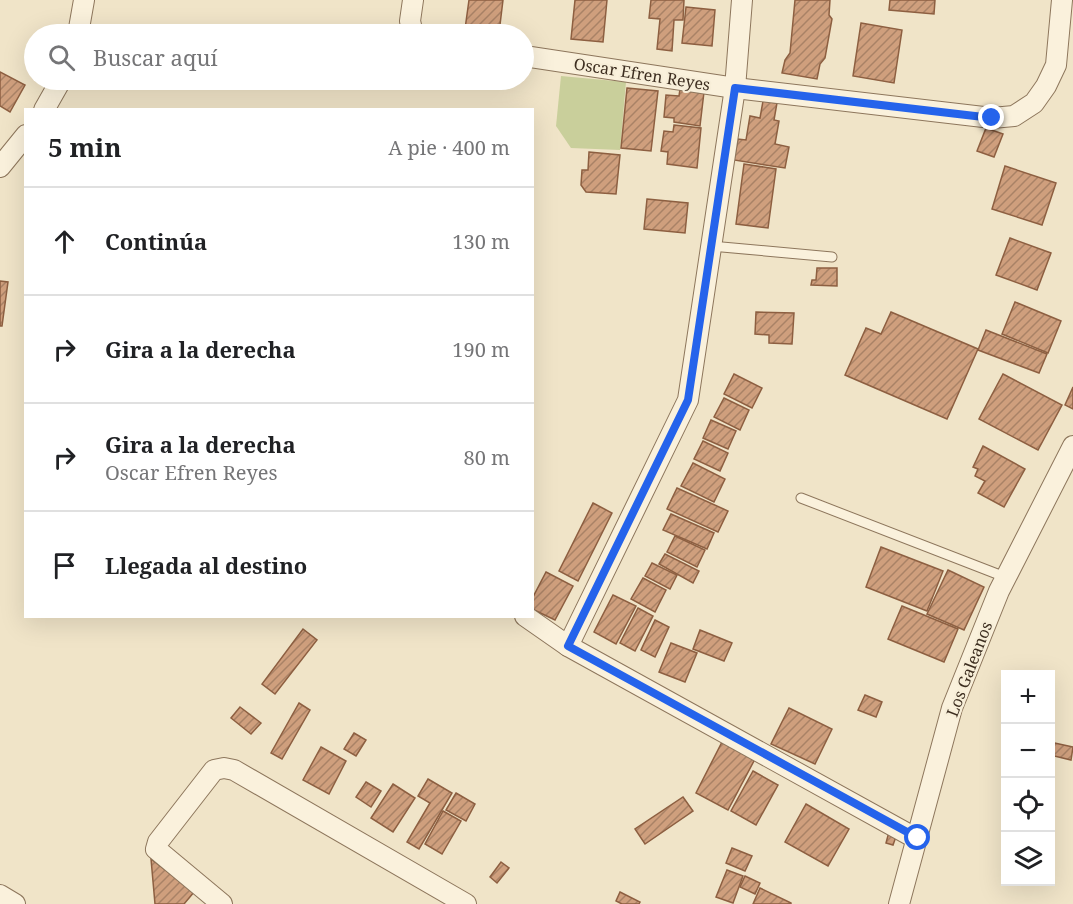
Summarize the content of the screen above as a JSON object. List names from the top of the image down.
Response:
{
  "streets": {
    "street": ["Oscar Efren Reyes", "Los Galeanos"]
  },
  "page": {
    "search": "Buscar aquí",
    "heading": ["5 min", "A pie · 400 m"],
    "list": [
      ["Continúa", "130 m"],
      ["Gira a la derecha", "190 m"],
      ["Gira a la derecha", "Oscar Efren Reyes", "80 m"],
      "Llegada al destino"
    ],
    "map_buttons": ["+", "−"]
  }
}
